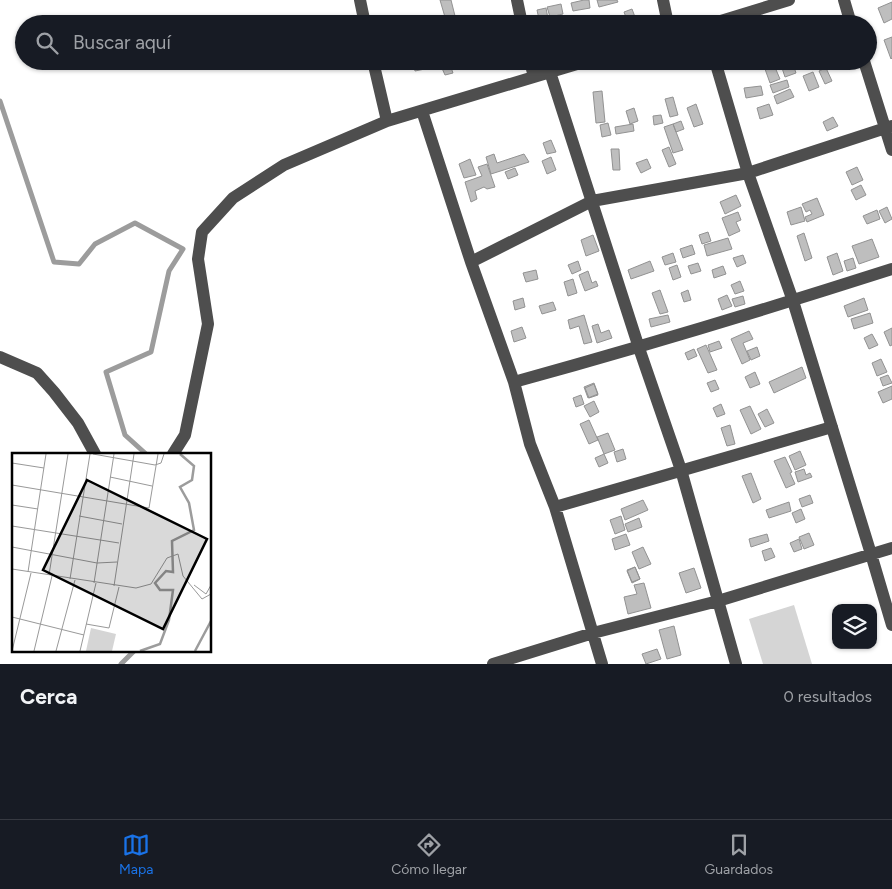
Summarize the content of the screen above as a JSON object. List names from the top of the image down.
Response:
{
  "page": {
    "search": "Buscar aquí",
    "heading": ["Cerca", "0 resultados"],
    "nav": ["Mapa", "Cómo llegar", "Guardados"]
  }
}
